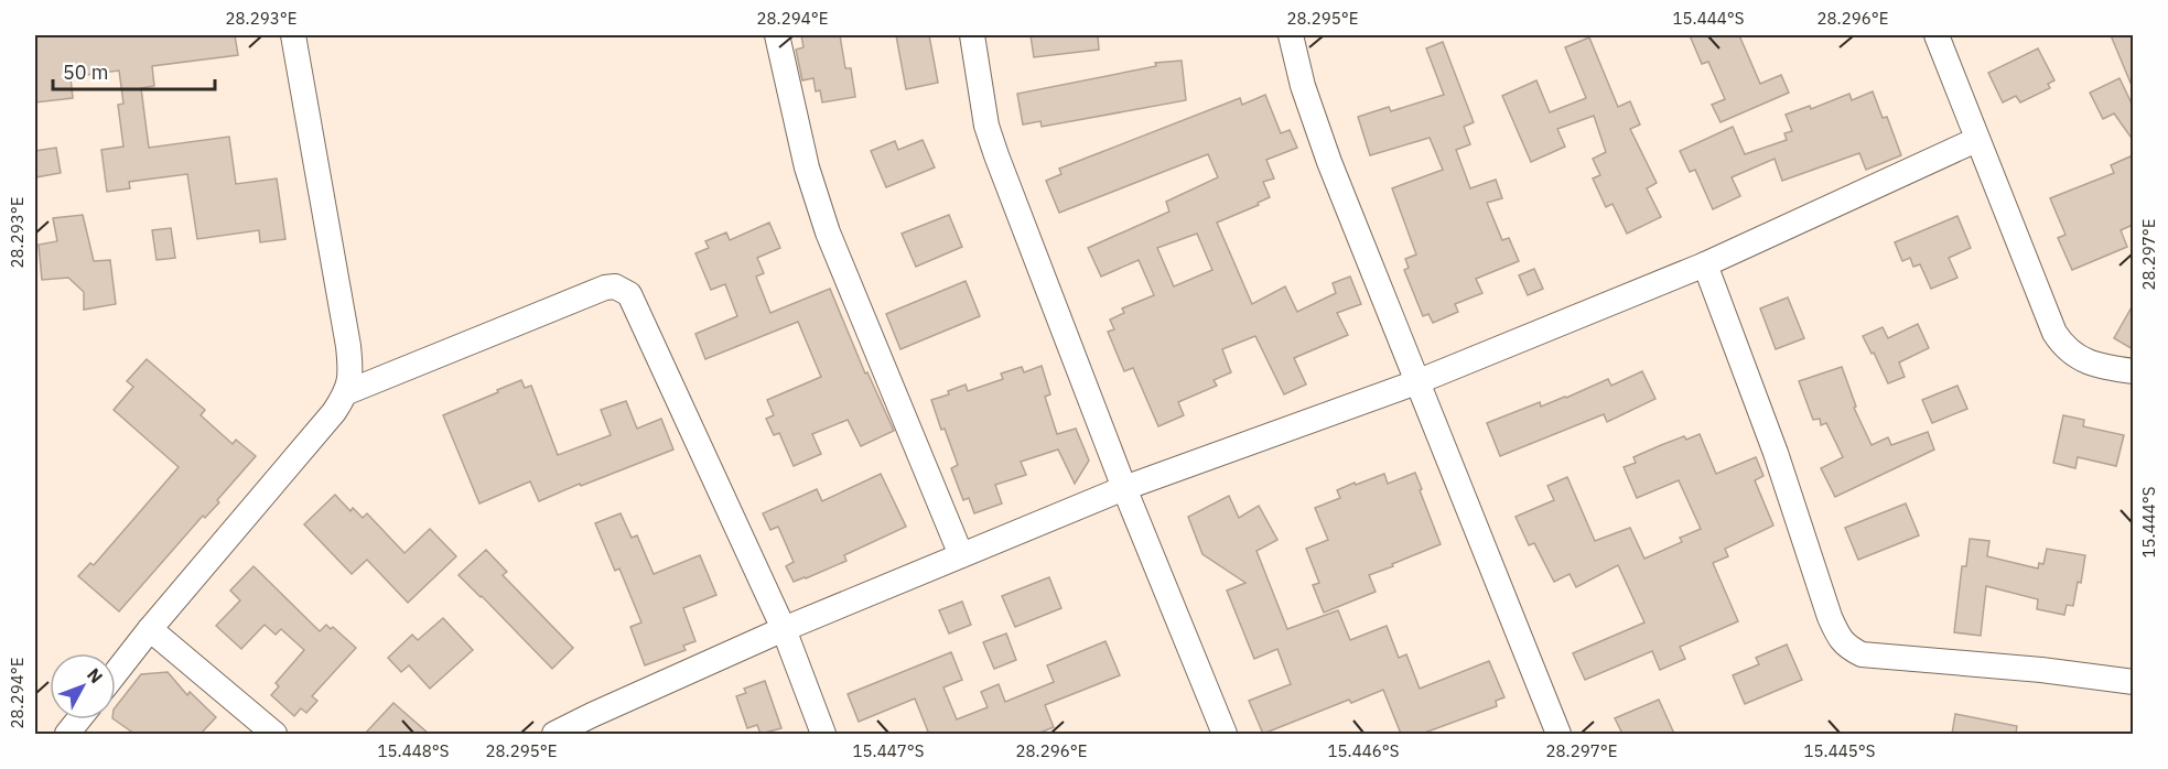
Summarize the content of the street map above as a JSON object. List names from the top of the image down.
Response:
{
  "scale_bar": "50 m",
  "north": "top right",
  "coordinates": [
    "28.293°E",
    "28.294°E",
    "28.295°E",
    "15.444°S",
    "28.296°E",
    "28.297°E",
    "15.448°S",
    "15.447°S",
    "15.446°S",
    "15.445°S"
  ]
}
